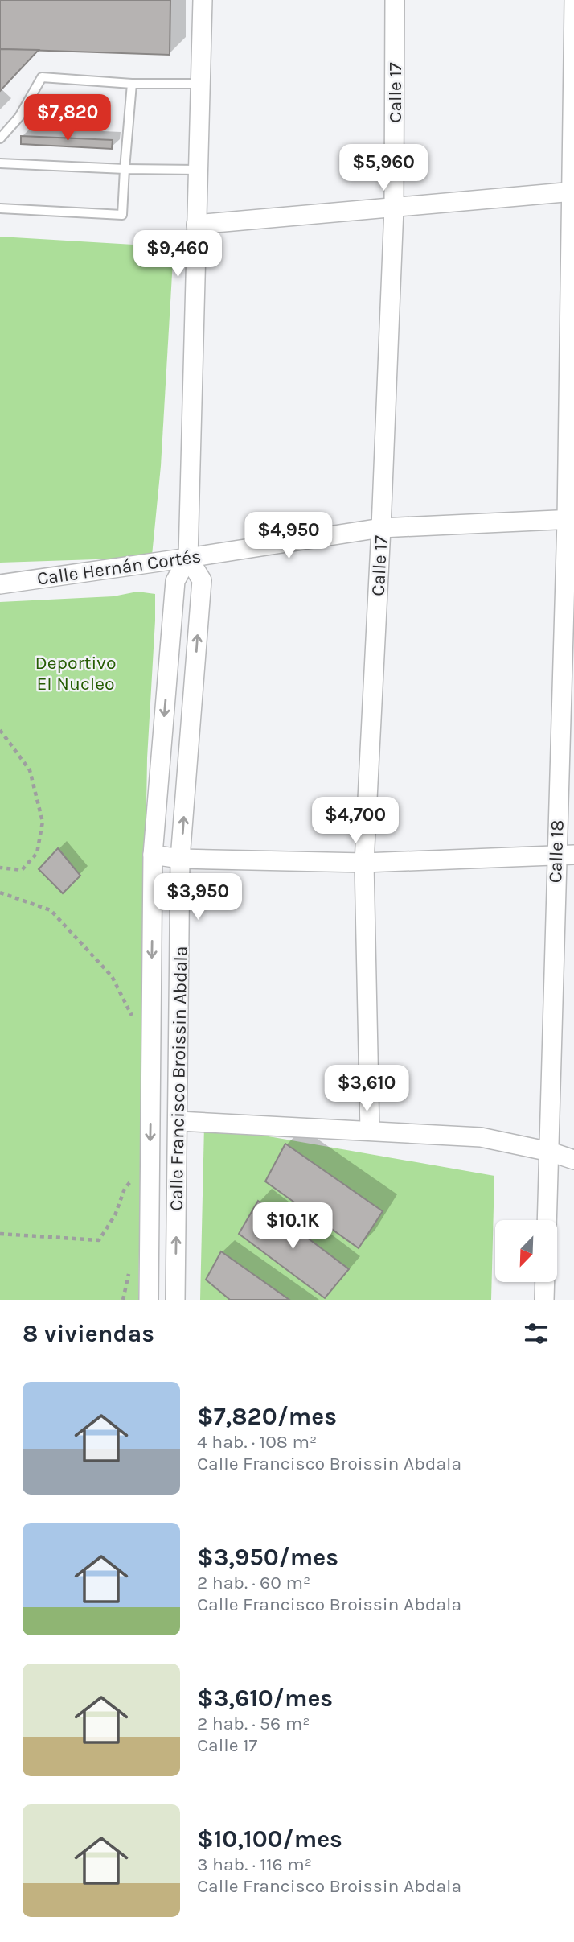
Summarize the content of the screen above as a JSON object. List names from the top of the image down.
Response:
{
  "streets": {
    "street": [
      "Calle 17",
      "Calle Hernán Cortés",
      "Calle 18",
      "Calle Francisco Broissin Abdala"
    ]
  },
  "crossings": [
    ["Calle 17", "Calle Hernán Cortés"],
    ["Calle Hernán Cortés", "Calle 18"],
    ["Calle Hernán Cortés", "Calle Francisco Broissin Abdala"]
  ],
  "parks": ["Deportivo El Nucleo"],
  "north": "bottom left",
  "page": {
    "price": [
      "$7,820",
      "$5,960",
      "$9,460",
      "$4,950",
      "$4,700",
      "$3,950",
      "$3,610",
      "$10.1K"
    ],
    "heading": "8 viviendas",
    "list": [
      {
        "name": "$7,820/mes",
        "note": "4 hab. · 108 m² · Calle Francisco Broissin Abdala"
      },
      {
        "name": "$3,950/mes",
        "note": "2 hab. · 60 m² · Calle Francisco Broissin Abdala"
      },
      {
        "name": "$3,610/mes",
        "note": "2 hab. · 56 m² · Calle 17"
      },
      {
        "name": "$10,100/mes",
        "note": "3 hab. · 116 m² · Calle Francisco Broissin Abdala"
      }
    ]
  }
}
